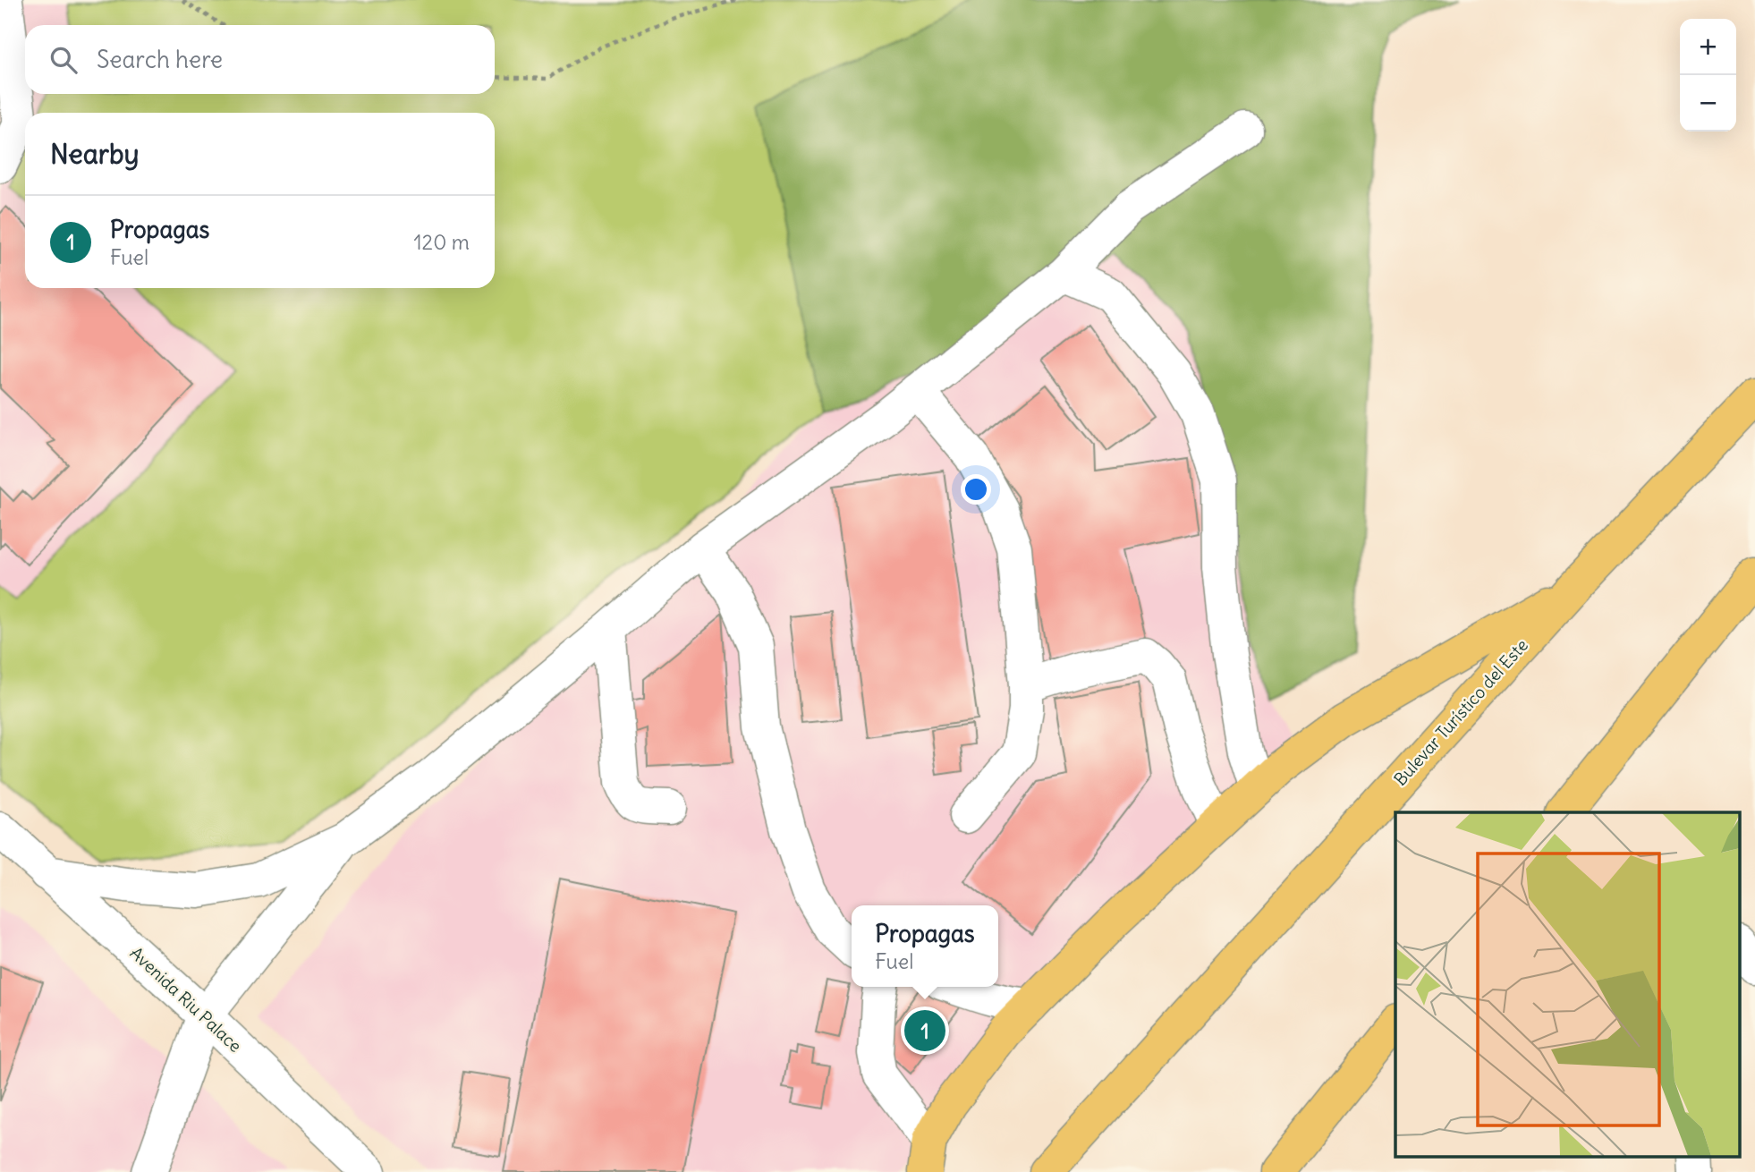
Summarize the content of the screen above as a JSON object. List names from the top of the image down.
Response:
{
  "streets": {
    "highway": ["Bulevar Turístico del Este"],
    "street": ["Avenida Riu Palace"]
  },
  "page": {
    "map_buttons": ["+", "−"],
    "search": "Search here",
    "heading": "Nearby",
    "list": [
      {
        "mark": "1",
        "name": "Propagas",
        "note": "Fuel",
        "value": "120 m"
      }
    ],
    "popup": ["Propagas", "Fuel"],
    "pins": "1"
  }
}
